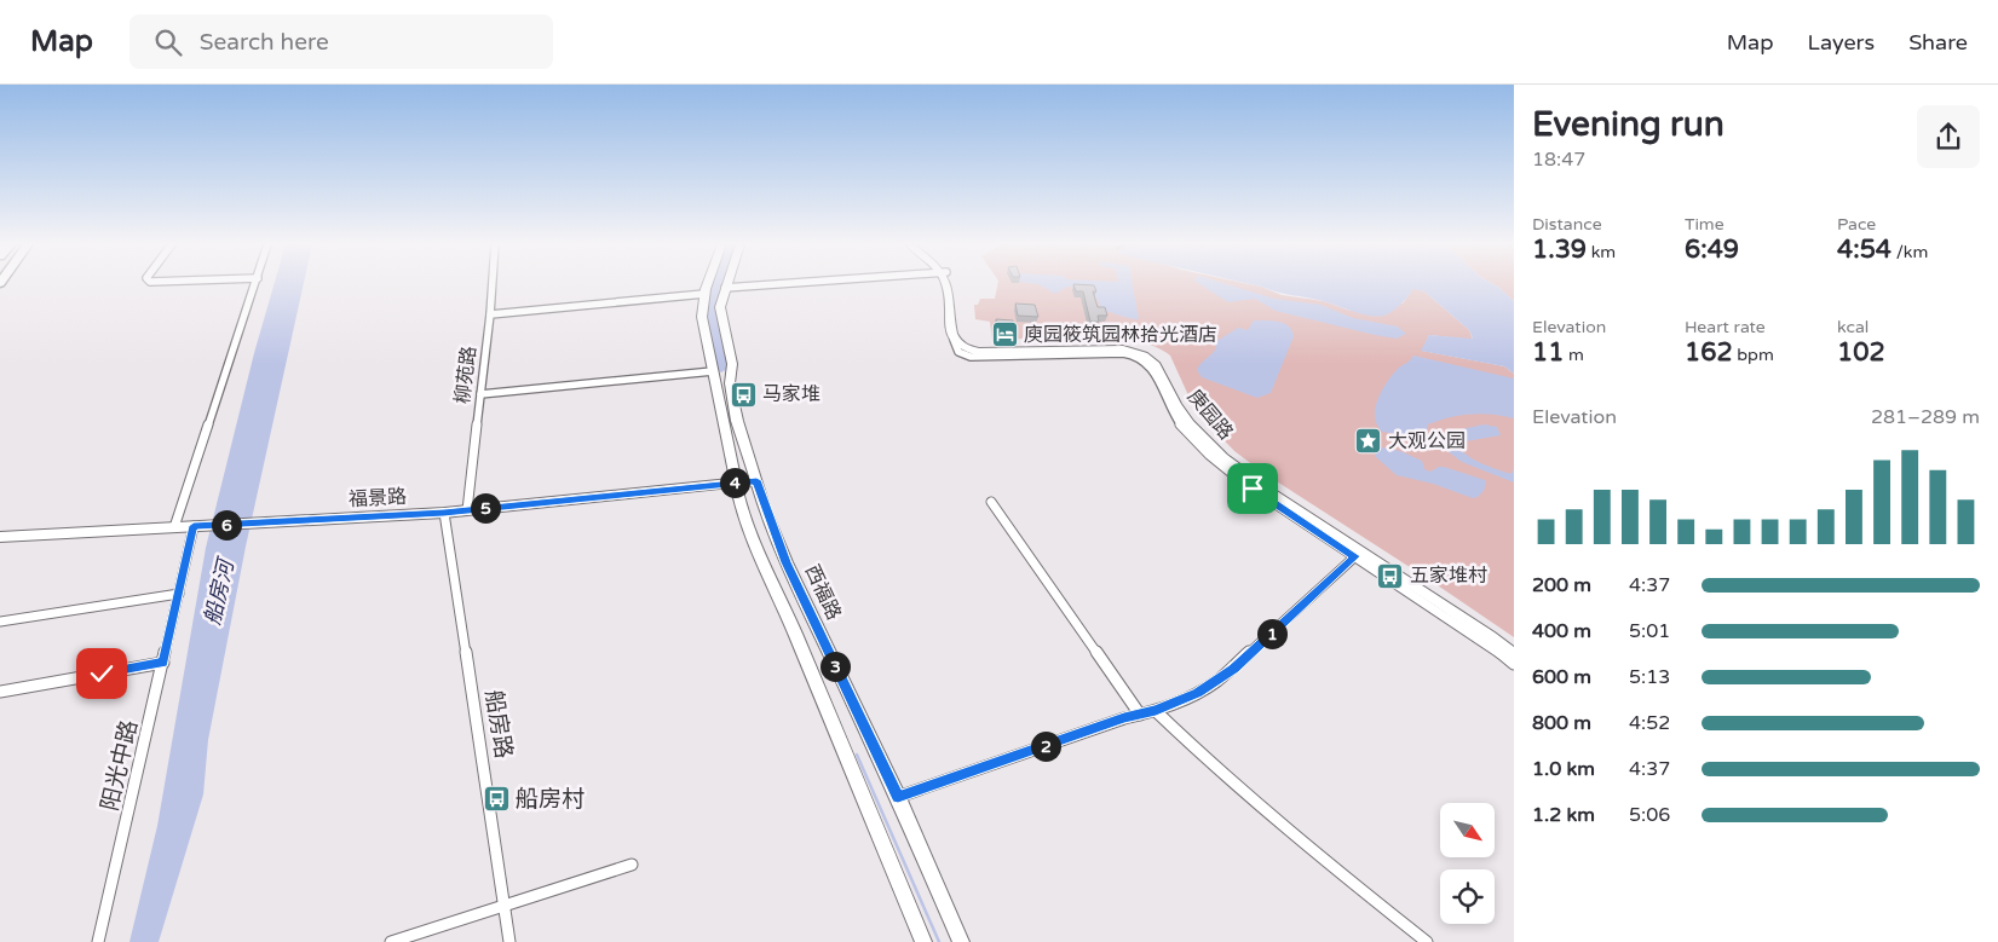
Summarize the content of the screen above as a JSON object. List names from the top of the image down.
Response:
{
  "streets": {
    "main road": ["庚园路", "福景路", "西福路"],
    "street": ["柳苑路", "船房路", "阳光中路"]
  },
  "crossings": [
    ["柳苑路", "福景路"],
    ["福景路", "西福路"],
    ["福景路", "船房路"],
    ["福景路", "阳光中路"]
  ],
  "water": ["船房河"],
  "places": {
    "hotel": ["庾园筱筑园林拾光酒店"],
    "bus stop": ["马家堆", "五家堆村", "船房村"],
    "place": ["大观公园"]
  },
  "north": "bottom right",
  "page": {
    "header": "Map",
    "search": "Search here",
    "nav": ["Map", "Layers", "Share"],
    "heading": ["Evening run", "18:47"],
    "stats": [
      ["Distance", "1.39 km"],
      ["Time", "6:49"],
      ["Pace", "4:54 /km"],
      ["Elevation", "11 m"],
      ["Heart rate", "162 bpm"],
      ["kcal", "102"]
    ],
    "chart": ["Elevation", "281–289 m"],
    "pins": [
      "4",
      "5",
      "6",
      "1",
      "3",
      "2"
    ],
    "list": [
      {
        "name": "200 m",
        "note": "4:37"
      },
      {
        "name": "400 m",
        "note": "5:01"
      },
      {
        "name": "600 m",
        "note": "5:13"
      },
      {
        "name": "800 m",
        "note": "4:52"
      },
      {
        "name": "1.0 km",
        "note": "4:37"
      },
      {
        "name": "1.2 km",
        "note": "5:06"
      }
    ]
  }
}
